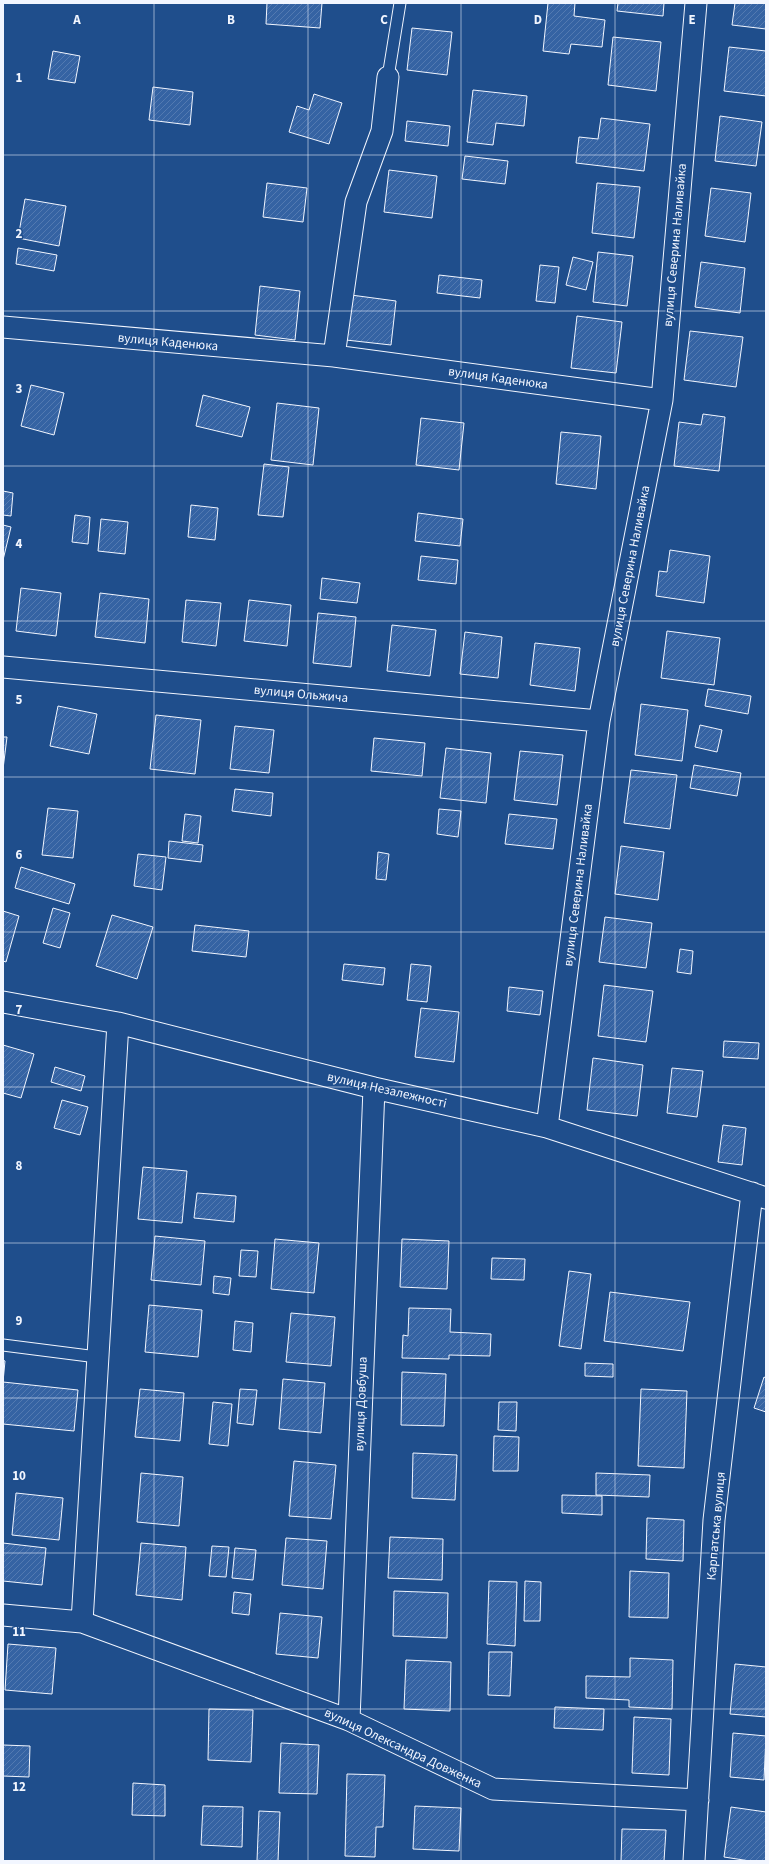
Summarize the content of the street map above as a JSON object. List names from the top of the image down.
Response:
{
  "streets": {
    "street": [
      "вулиця Северина Наливайка",
      "вулиця Каденюка",
      "вулиця Ольжича",
      "вулиця Незалежності",
      "вулиця Довбуша",
      "Карпатська вулиця",
      "вулиця Олександра Довженка"
    ]
  },
  "crossings": [
    ["вулиця Северина Наливайка", "вулиця Каденюка"],
    ["вулиця Северина Наливайка", "вулиця Ольжича"],
    ["вулиця Северина Наливайка", "вулиця Незалежності"],
    ["вулиця Незалежності", "вулиця Довбуша"],
    ["вулиця Незалежності", "Карпатська вулиця"],
    ["вулиця Довбуша", "вулиця Олександра Довженка"],
    ["Карпатська вулиця", "вулиця Олександра Довженка"]
  ],
  "grid": {
    "columns": [
      "A",
      "B",
      "C",
      "D",
      "E"
    ],
    "rows": [
      "1",
      "2",
      "3",
      "4",
      "5",
      "6",
      "7",
      "8",
      "9",
      "10",
      "11",
      "12"
    ]
  }
}
